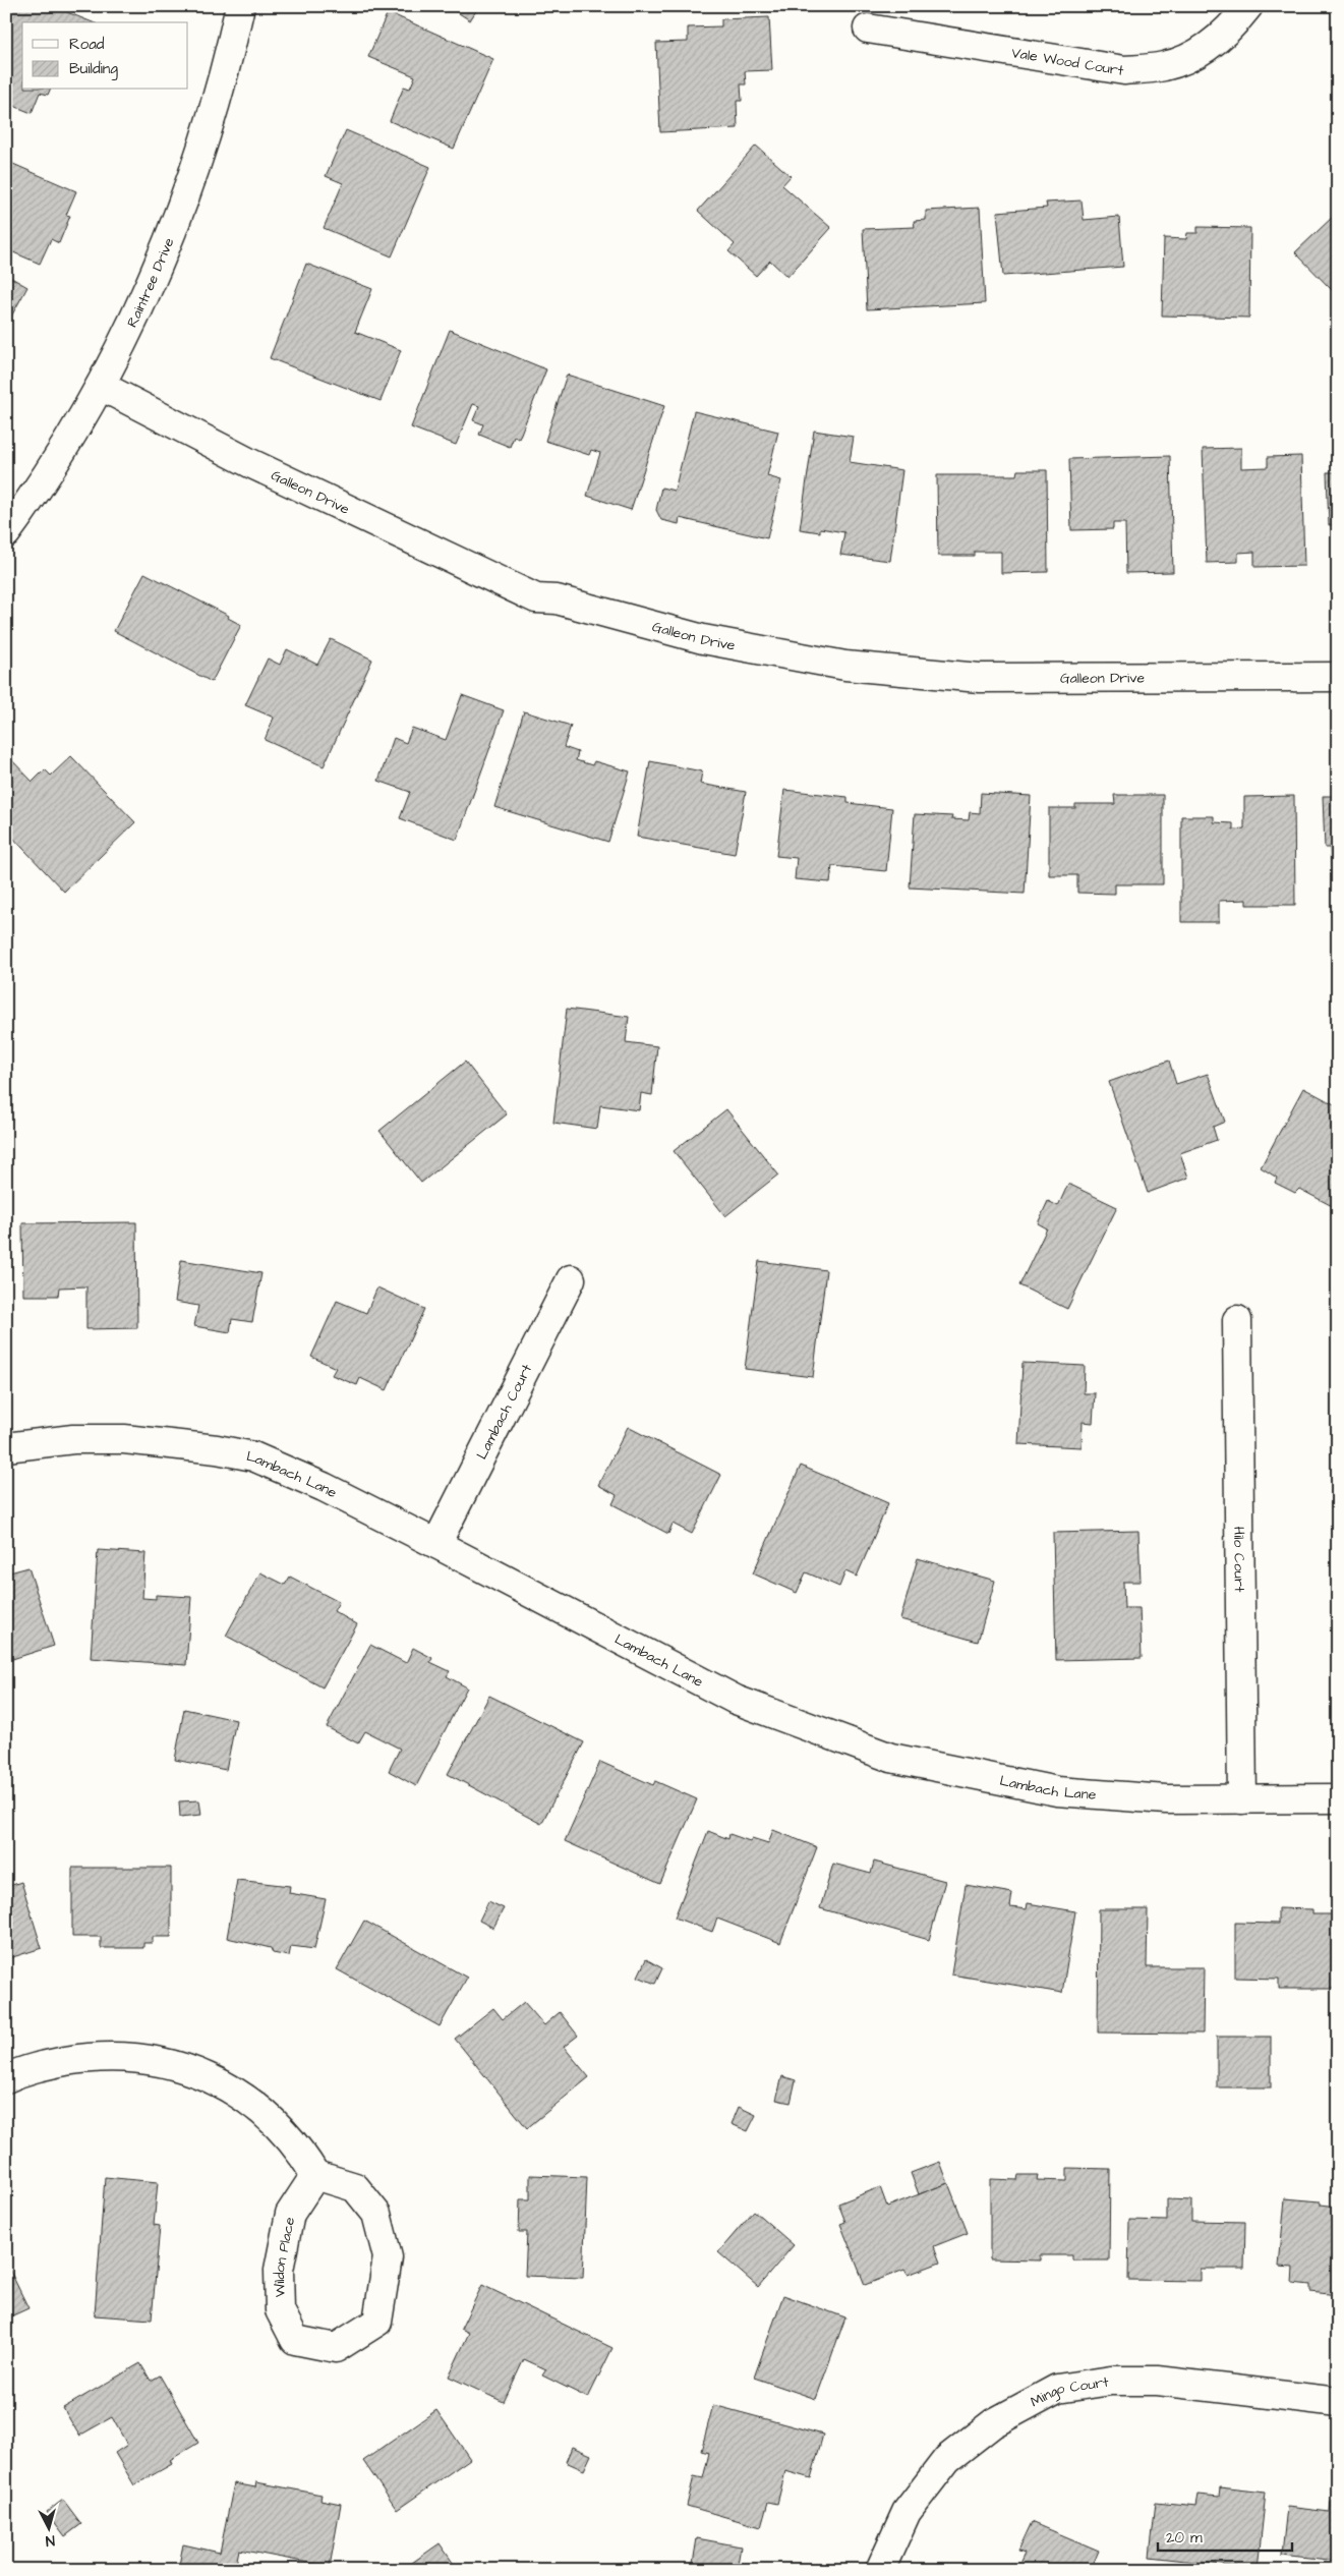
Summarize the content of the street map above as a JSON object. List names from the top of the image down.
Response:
{
  "streets": {
    "street": [
      "Vale Wood Court",
      "Raintree Drive",
      "Galleon Drive",
      "Lambach Court",
      "Lambach Lane",
      "Hilo Court",
      "Wildon Place",
      "Mingo Court"
    ]
  },
  "crossings": [
    ["Raintree Drive", "Galleon Drive"],
    ["Lambach Court", "Lambach Lane"],
    ["Lambach Lane", "Hilo Court"]
  ],
  "legend": ["Road", "Building"],
  "scale_bar": "20 m",
  "north": "bottom"
}
